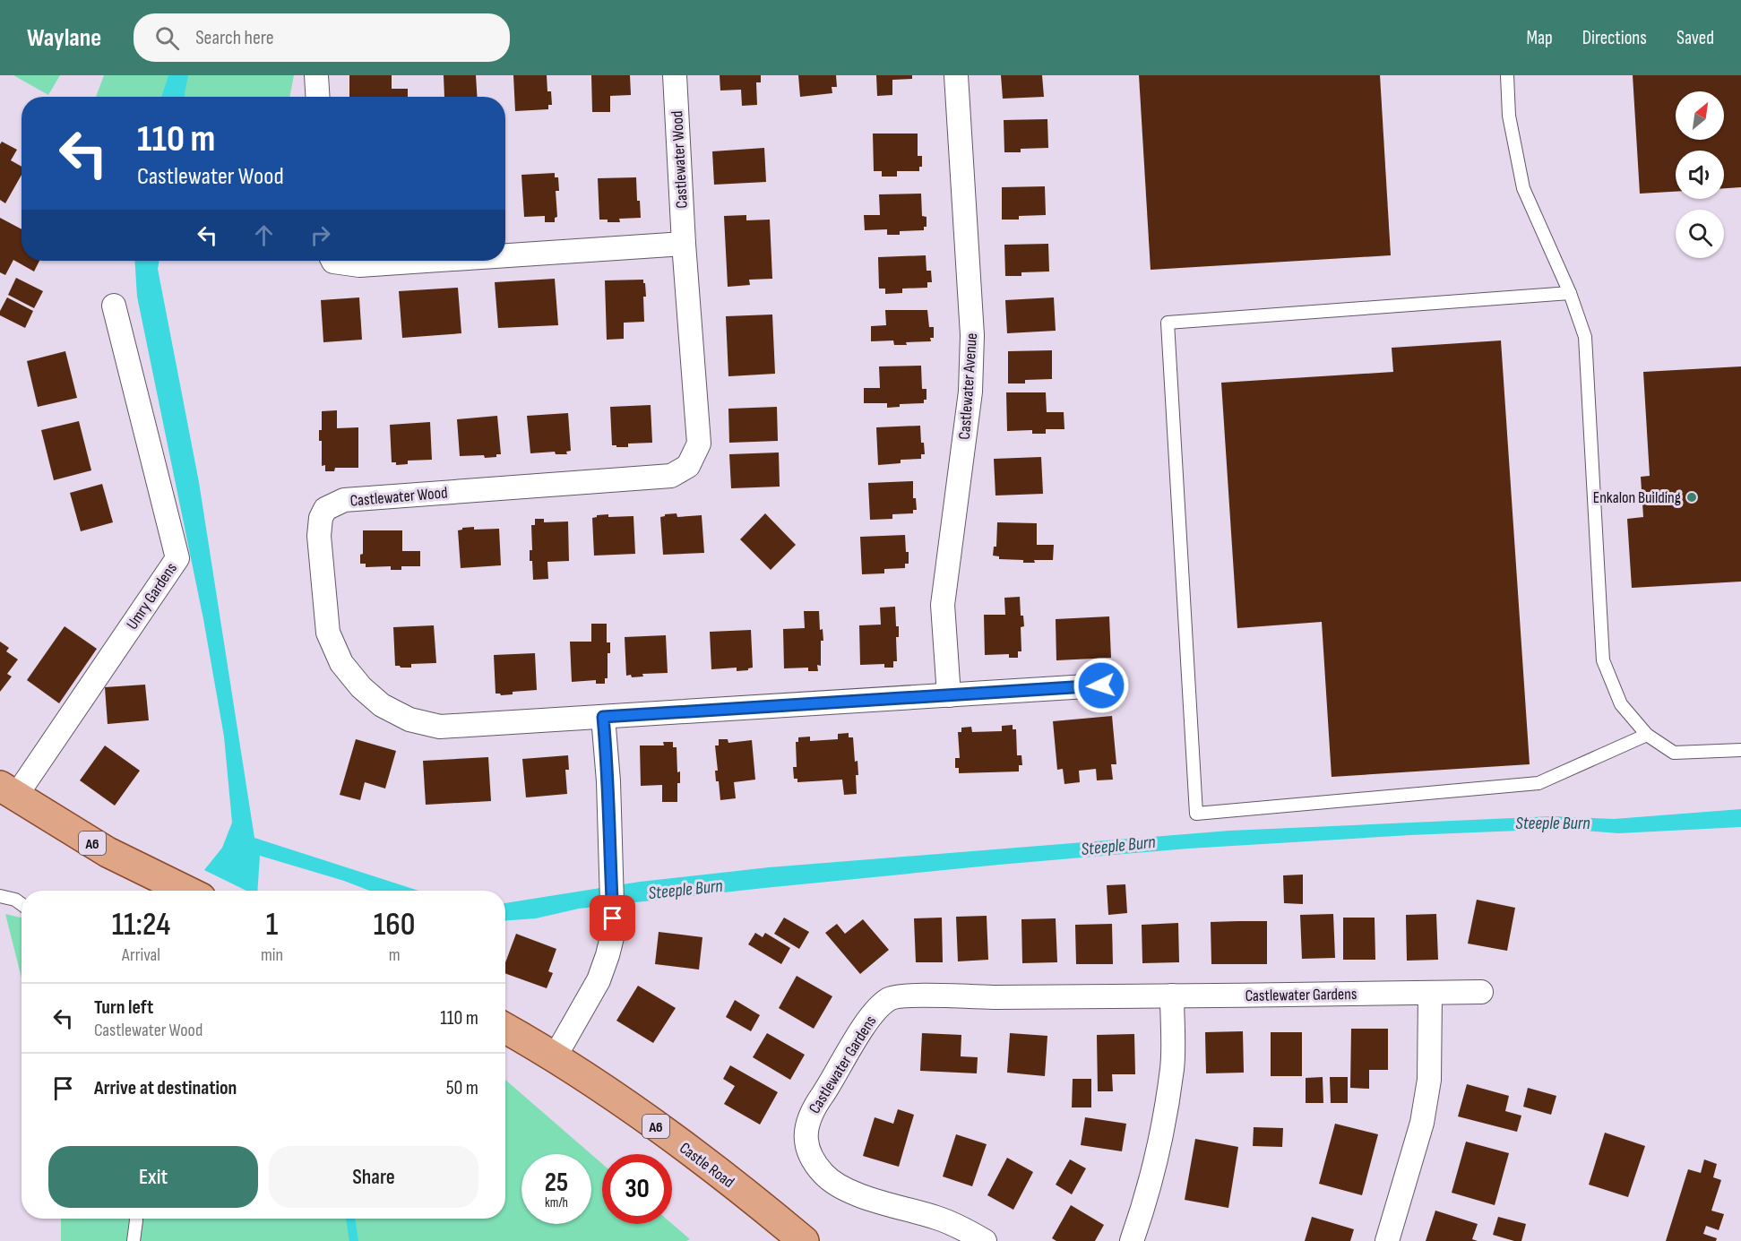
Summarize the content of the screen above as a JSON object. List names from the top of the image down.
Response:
{
  "streets": {
    "main road": ["A6", "Castle Road"],
    "street": [
      "Castlewater Wood",
      "Castlewater Avenue",
      "Umry Gardens",
      "Castlewater Gardens"
    ]
  },
  "crossings": [
    ["Castlewater Wood", "Castlewater Avenue"],
    ["Umry Gardens", "A6"]
  ],
  "water": ["Steeple Burn"],
  "places": ["Enkalon Building"],
  "north": "top right",
  "page": {
    "header": "Waylane",
    "search": "Search here",
    "nav": ["Map", "Directions", "Saved"],
    "turn": ["110 m", "Castlewater Wood"],
    "eta": [
      "11:24",
      "Arrival",
      "1",
      "min",
      "160",
      "m"
    ],
    "list": [
      {
        "name": "Turn left",
        "note": "Castlewater Wood",
        "value": "110 m"
      },
      {
        "name": "Arrive at destination",
        "value": "50 m"
      }
    ],
    "buttons": ["Exit", "Share"],
    "speed": "25 km/h",
    "limit": "30"
  }
}
